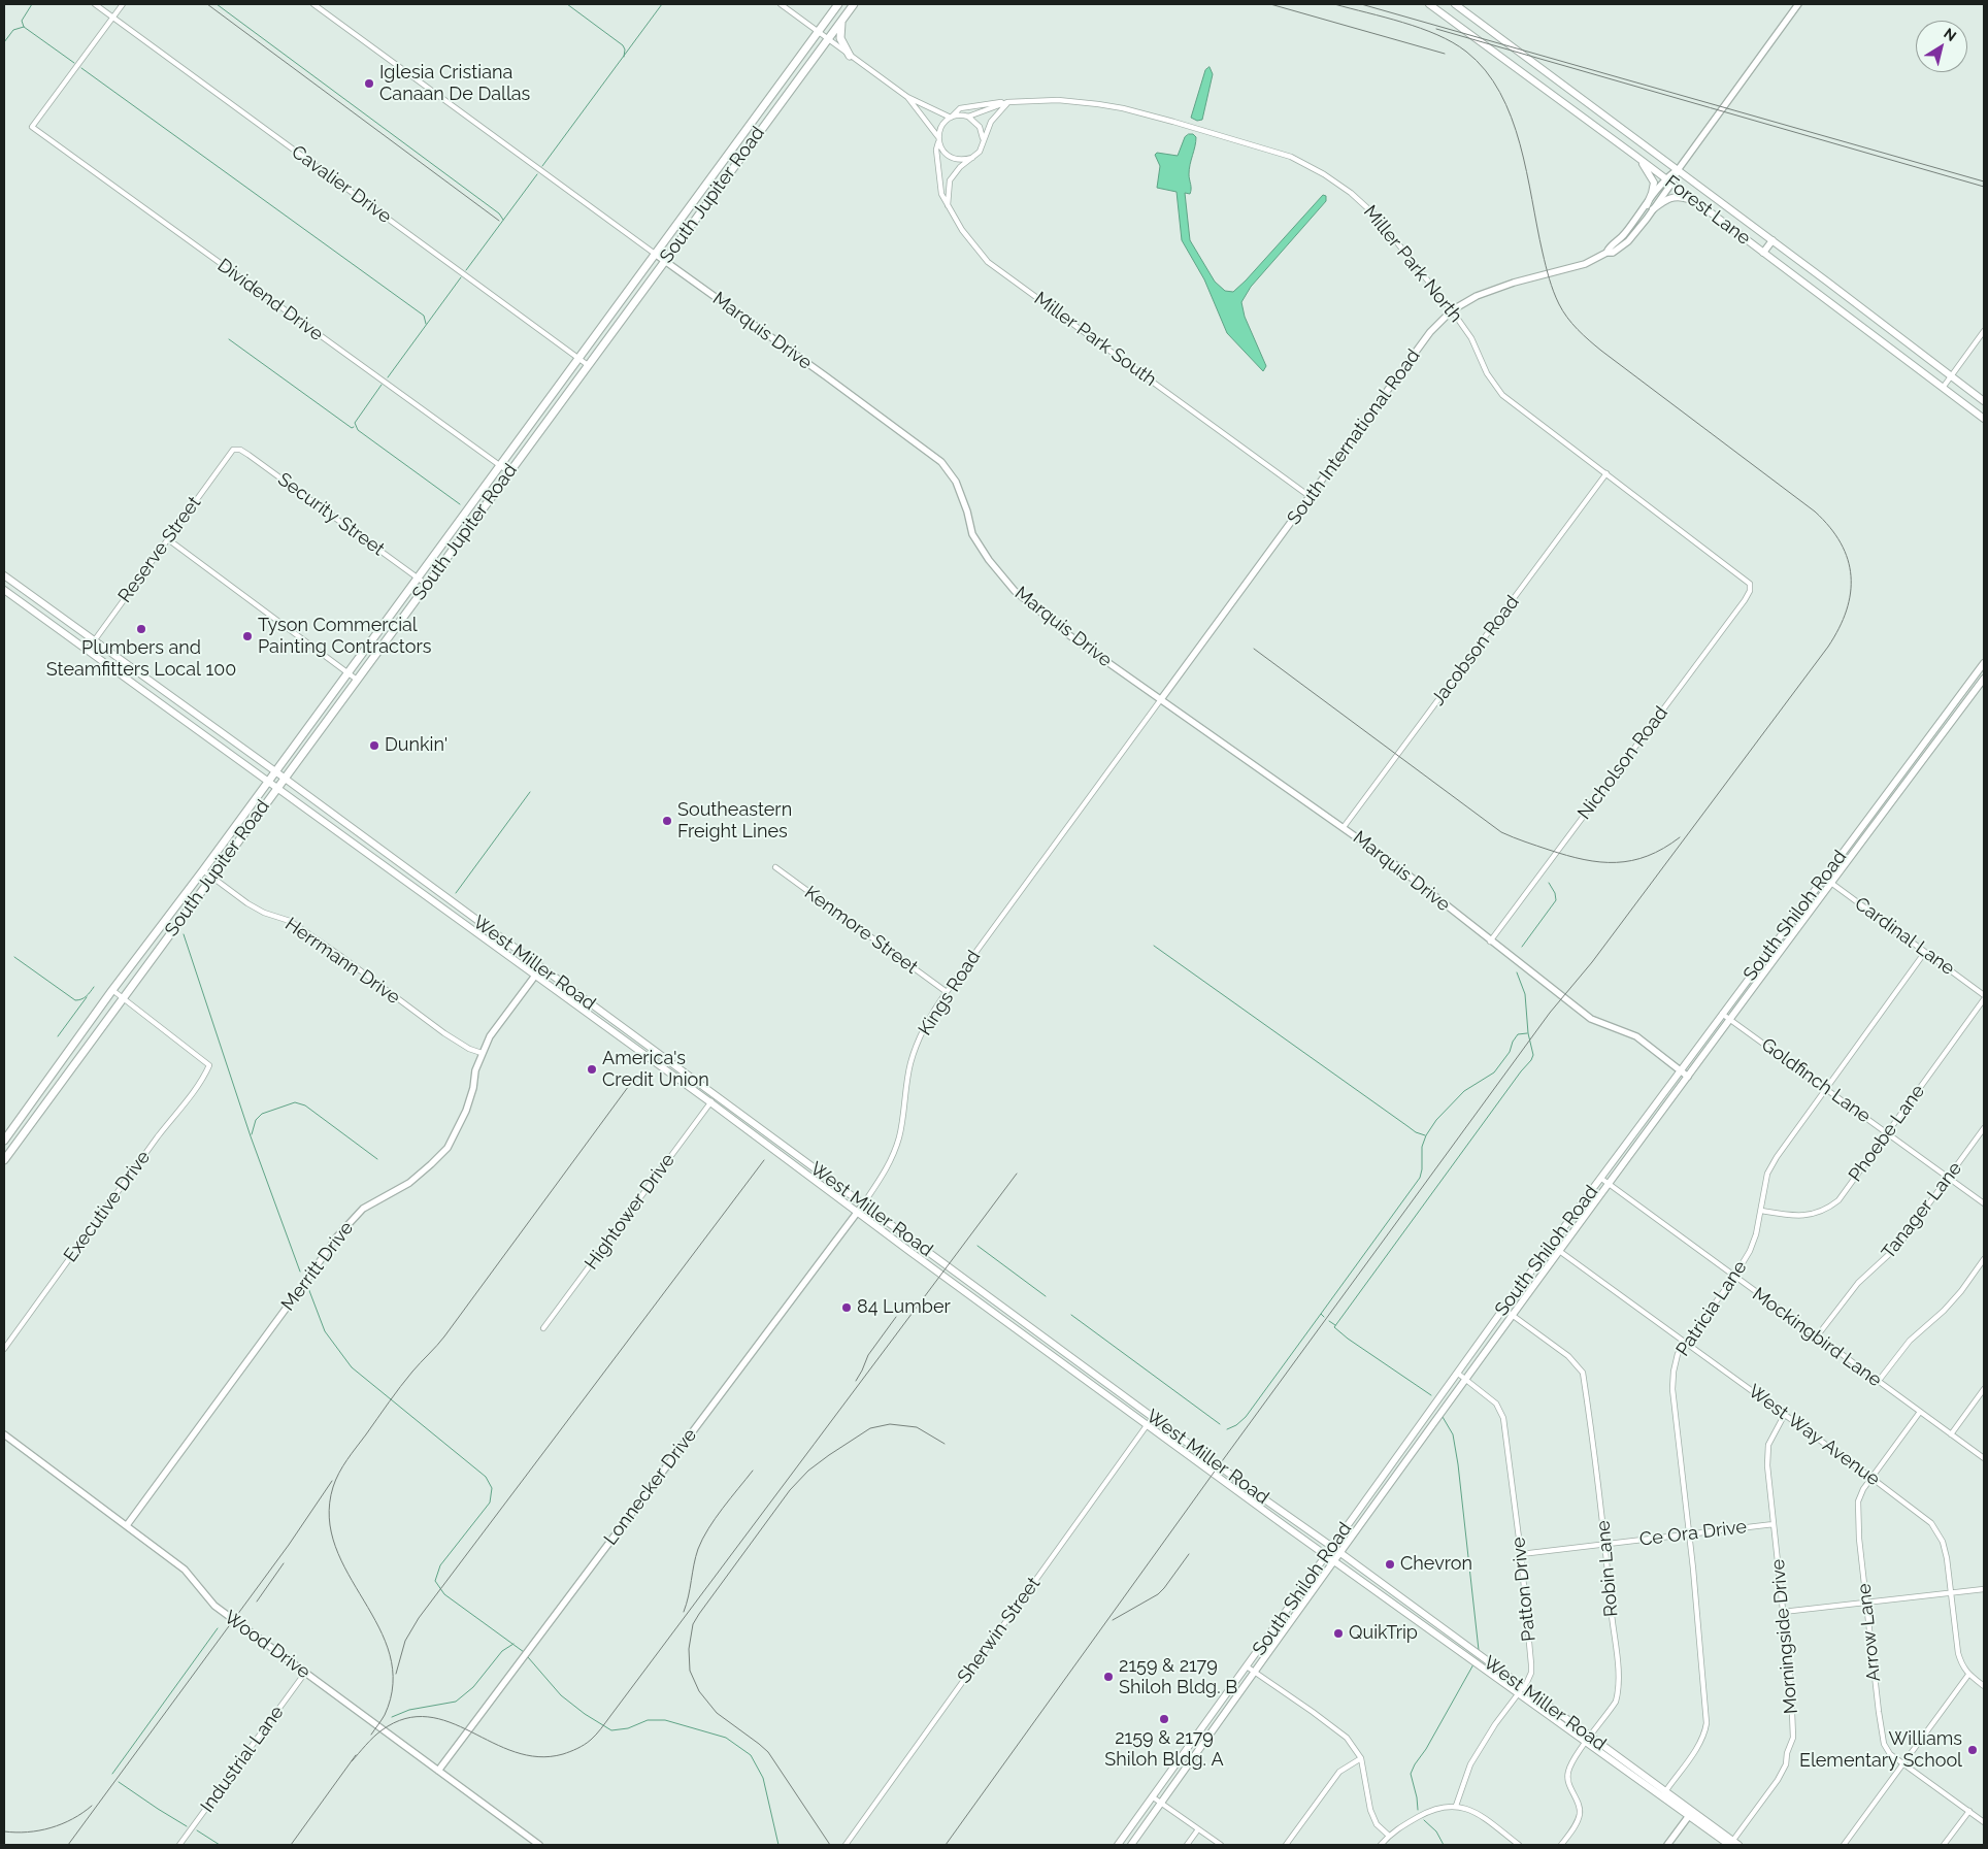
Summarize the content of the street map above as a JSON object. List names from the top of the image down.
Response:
{
  "streets": {
    "main road": [
      "South Jupiter Road",
      "Forest Lane",
      "South Shiloh Road",
      "West Miller Road"
    ],
    "street": [
      "Cavalier Drive",
      "Miller Park North",
      "Dividend Drive",
      "Marquis Drive",
      "Miller Park South",
      "South International Road",
      "Security Street",
      "Reserve Street",
      "Jacobson Road",
      "Nicholson Road",
      "Kenmore Street",
      "Cardinal Lane",
      "Herrmann Drive",
      "Kings Road",
      "Goldfinch Lane",
      "Phoebe Lane",
      "Executive Drive",
      "Tanager Lane",
      "Hightower Drive",
      "Merritt Drive",
      "Patricia Lane",
      "Mockingbird Lane",
      "West Way Avenue",
      "Lonnecker Drive",
      "Ce Ora Drive",
      "Robin Lane",
      "Patton Drive",
      "Sherwin Street",
      "Arrow Lane",
      "Morningside Drive",
      "Wood Drive",
      "Industrial Lane"
    ]
  },
  "crossings": [
    ["Cavalier Drive", "South Jupiter Road"],
    ["Cavalier Drive", "Dividend Drive"],
    ["South Jupiter Road", "Dividend Drive"],
    ["South Jupiter Road", "Marquis Drive"],
    ["South Jupiter Road", "Security Street"],
    ["South Jupiter Road", "Herrmann Drive"],
    ["South Jupiter Road", "West Miller Road"],
    ["South Jupiter Road", "Executive Drive"],
    ["Forest Lane", "South International Road"],
    ["Miller Park North", "Miller Park South"],
    ["Miller Park North", "South International Road"],
    ["Miller Park North", "Jacobson Road"],
    ["Miller Park North", "Nicholson Road"],
    ["Marquis Drive", "South International Road"],
    ["Marquis Drive", "Jacobson Road"],
    ["Marquis Drive", "Nicholson Road"],
    ["Marquis Drive", "South Shiloh Road"],
    ["Marquis Drive", "Kings Road"],
    ["Miller Park South", "South International Road"],
    ["South International Road", "Kings Road"],
    ["Security Street", "Reserve Street"],
    ["Reserve Street", "West Miller Road"],
    ["South Shiloh Road", "Cardinal Lane"],
    ["South Shiloh Road", "West Miller Road"],
    ["South Shiloh Road", "Goldfinch Lane"],
    ["South Shiloh Road", "Mockingbird Lane"],
    ["South Shiloh Road", "West Way Avenue"],
    ["South Shiloh Road", "Robin Lane"],
    ["South Shiloh Road", "Patton Drive"],
    ["Kenmore Street", "Kings Road"],
    ["Cardinal Lane", "Patricia Lane"],
    ["Herrmann Drive", "Merritt Drive"],
    ["West Miller Road", "Kings Road"],
    ["West Miller Road", "Hightower Drive"],
    ["West Miller Road", "Merritt Drive"],
    ["West Miller Road", "Patricia Lane"],
    ["West Miller Road", "Lonnecker Drive"],
    ["West Miller Road", "Robin Lane"],
    ["West Miller Road", "Patton Drive"],
    ["West Miller Road", "Sherwin Street"],
    ["West Miller Road", "Morningside Drive"],
    ["Kings Road", "Lonnecker Drive"],
    ["Goldfinch Lane", "Phoebe Lane"],
    ["Goldfinch Lane", "Tanager Lane"],
    ["Goldfinch Lane", "Patricia Lane"],
    ["Phoebe Lane", "Patricia Lane"],
    ["Tanager Lane", "Mockingbird Lane"],
    ["Merritt Drive", "Wood Drive"],
    ["Patricia Lane", "Mockingbird Lane"],
    ["Patricia Lane", "West Way Avenue"],
    ["Patricia Lane", "Ce Ora Drive"],
    ["Mockingbird Lane", "Arrow Lane"],
    ["West Way Avenue", "Arrow Lane"],
    ["West Way Avenue", "Morningside Drive"],
    ["Lonnecker Drive", "Wood Drive"],
    ["Ce Ora Drive", "Robin Lane"],
    ["Ce Ora Drive", "Patton Drive"],
    ["Ce Ora Drive", "Morningside Drive"],
    ["Wood Drive", "Industrial Lane"]
  ],
  "places": [
    "Iglesia Cristiana Canaan De Dallas",
    "Plumbers and Steamfitters Local 100",
    "Tyson Commercial Painting Contractors",
    "Dunkin'",
    "Southeastern Freight Lines",
    "America's Credit Union",
    "84 Lumber",
    "Chevron",
    "QuikTrip",
    "2159 & 2179 Shiloh Bldg. B",
    "2159 & 2179 Shiloh Bldg. A",
    "Williams Elementary School"
  ],
  "north": "top right"
}
